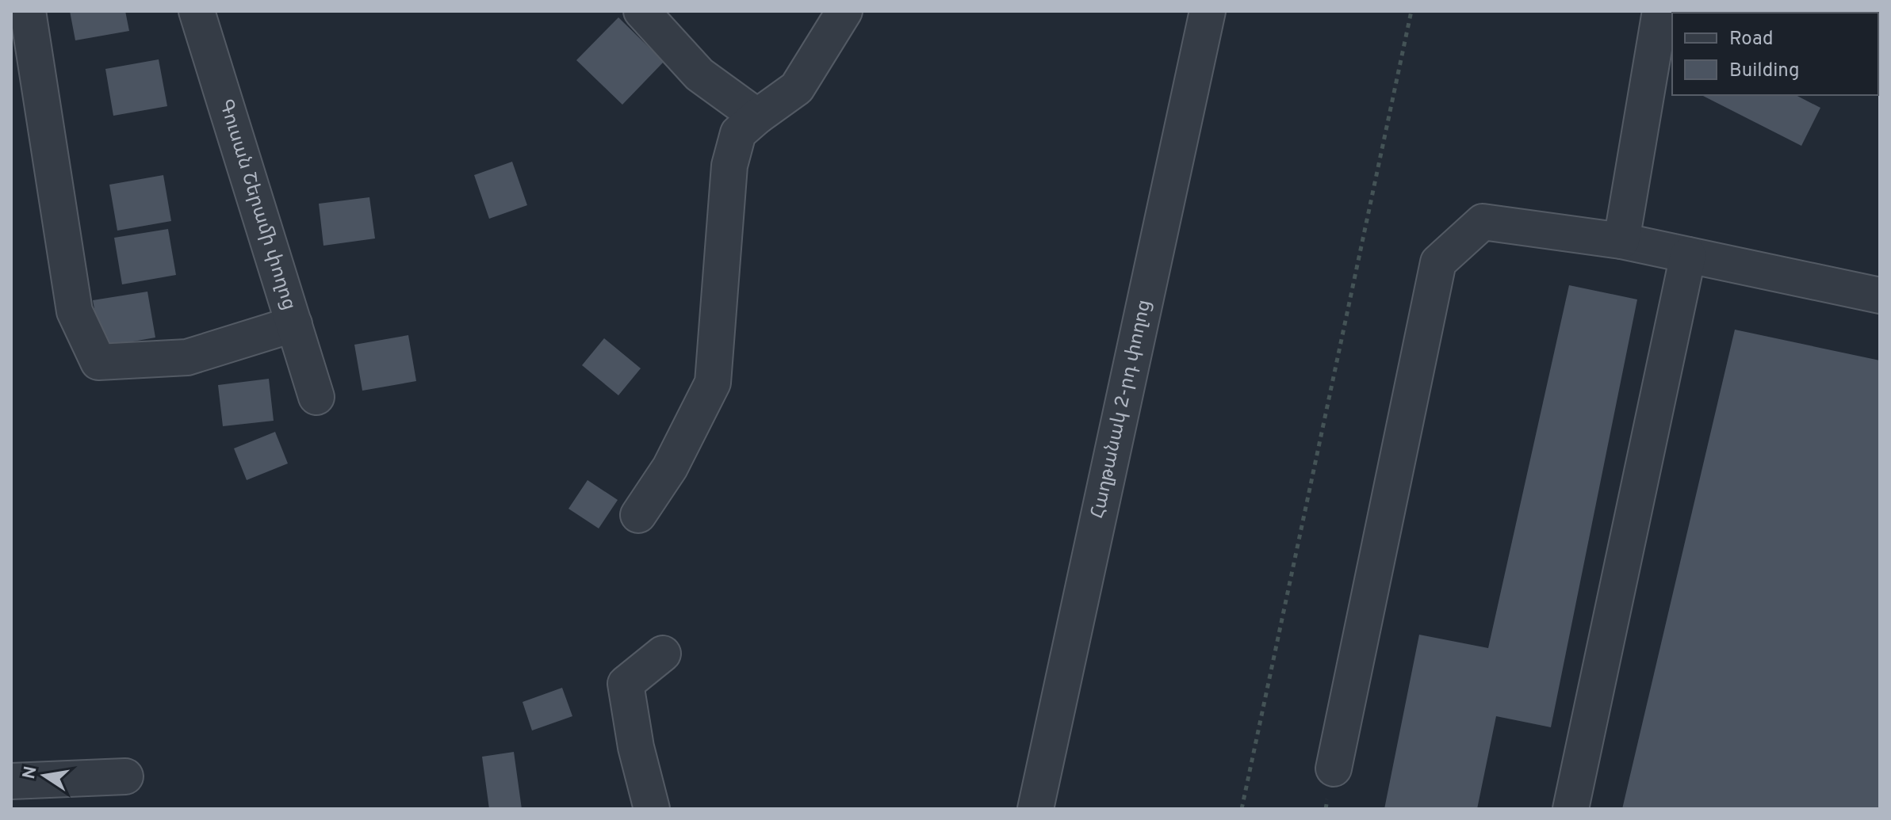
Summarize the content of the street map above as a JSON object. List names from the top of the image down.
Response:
{
  "streets": {
    "street": ["Գուսան Շերամի փողոց", "Հաղթանակ 2-րդ փողոց"]
  },
  "legend": ["Road", "Building"],
  "north": "left"
}
